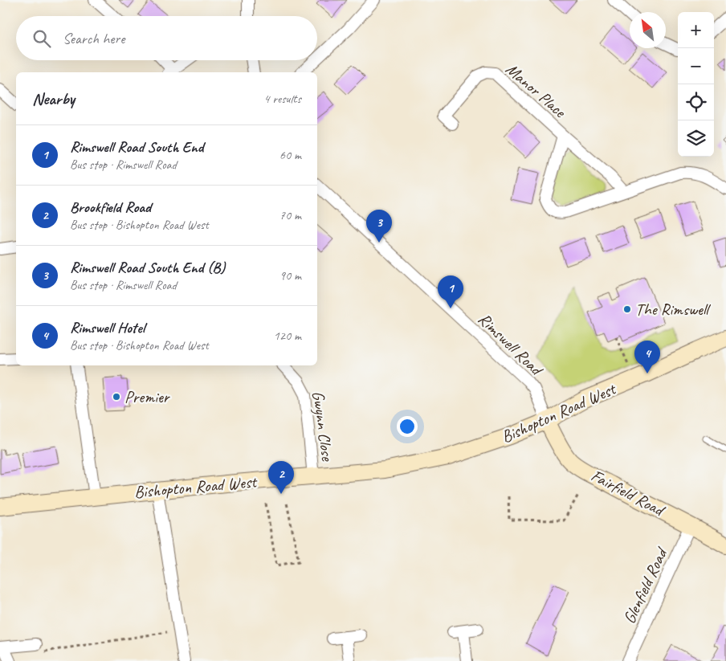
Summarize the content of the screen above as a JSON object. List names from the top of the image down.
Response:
{
  "streets": {
    "street": [
      "Manor Place",
      "Rimswell Road",
      "Bishopton Road West",
      "Gwynn Close",
      "Fairfield Road",
      "Glenfield Road"
    ]
  },
  "crossings": [
    ["Rimswell Road", "Bishopton Road West"],
    ["Rimswell Road", "Fairfield Road"],
    ["Bishopton Road West", "Gwynn Close"],
    ["Bishopton Road West", "Fairfield Road"],
    ["Fairfield Road", "Glenfield Road"]
  ],
  "places": ["The Rimswell", "Premier"],
  "north": "top left",
  "page": {
    "map_buttons": ["+", "−"],
    "search": "Search here",
    "heading": ["Nearby", "4 results"],
    "list": [
      {
        "mark": "1",
        "name": "Rimswell Road South End",
        "note": "Bus stop · Rimswell Road",
        "value": "60 m"
      },
      {
        "mark": "2",
        "name": "Brookfield Road",
        "note": "Bus stop · Bishopton Road West",
        "value": "70 m"
      },
      {
        "mark": "3",
        "name": "Rimswell Road South End (B)",
        "note": "Bus stop · Rimswell Road",
        "value": "90 m"
      },
      {
        "mark": "4",
        "name": "Rimswell Hotel",
        "note": "Bus stop · Bishopton Road West",
        "value": "120 m"
      }
    ],
    "pins": [
      "3",
      "1",
      "4",
      "2"
    ]
  }
}
